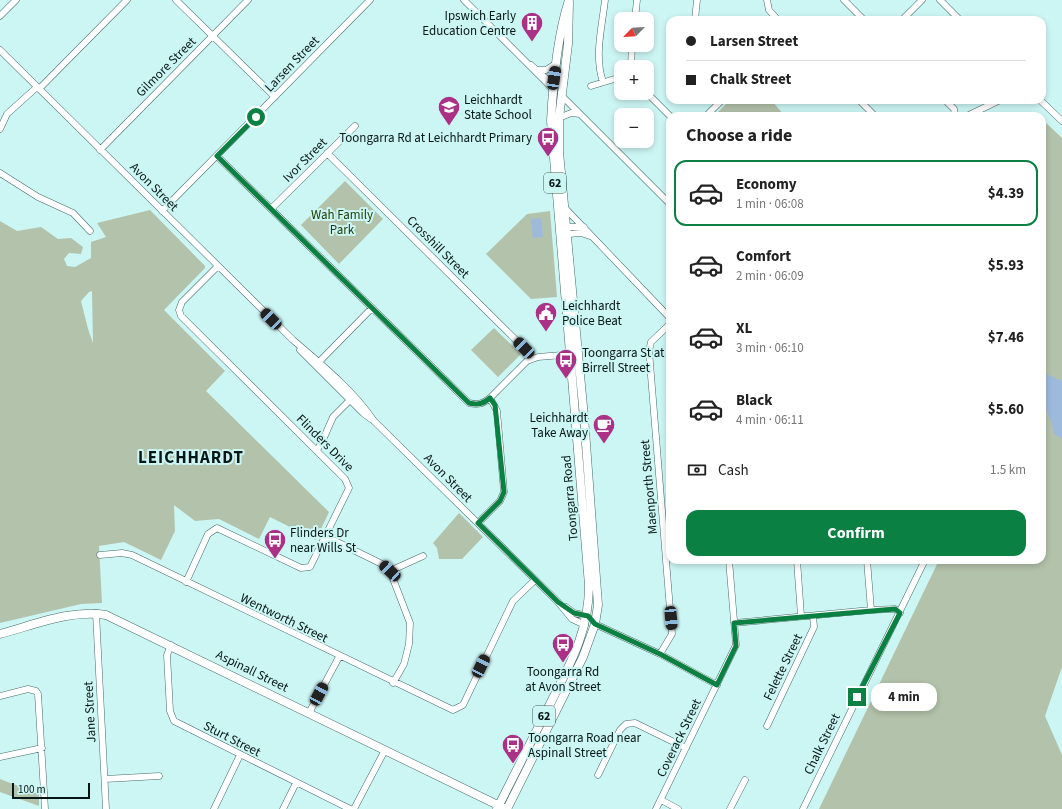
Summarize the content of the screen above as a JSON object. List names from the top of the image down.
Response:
{
  "streets": {
    "main road": ["62", "Toongarra Road", "Aspinall Street"],
    "street": [
      "Larsen Street",
      "Gilmore Street",
      "Ivor Street",
      "Avon Street",
      "Crosshill Street",
      "Flinders Drive",
      "Maenporth Street",
      "Wentworth Street",
      "Felette Street",
      "Jane Street",
      "Coverack Street",
      "Sturt Street",
      "Chalk Street"
    ]
  },
  "crossings": [
    ["Larsen Street", "Avon Street"],
    ["Gilmore Street", "Avon Street"],
    ["Ivor Street", "Crosshill Street"],
    ["Avon Street", "Flinders Drive"],
    ["Avon Street", "Toongarra Road"],
    ["Avon Street", "Wentworth Street"],
    ["Flinders Drive", "Wentworth Street"],
    ["Toongarra Road", "Aspinall Street"],
    ["Aspinall Street", "Jane Street"],
    ["Aspinall Street", "Sturt Street"]
  ],
  "districts": ["LEICHHARDT"],
  "parks": ["Wah Family Park"],
  "places": {
    "building": ["Ipswich Early Education Centre"],
    "school or university": ["Leichhardt State School"],
    "bus stop": [
      "Toongarra Rd at Leichhardt Primary",
      "Toongarra St at Birrell Street",
      "Flinders Dr near Wills St",
      "Toongarra Rd at Avon Street",
      "Toongarra Road near Aspinall Street"
    ],
    "public building": ["Leichhardt Police Beat"],
    "cafe": ["Leichhardt Take Away"]
  },
  "scale_bar": "100 m",
  "north": "bottom left",
  "page": {
    "map_buttons": ["+", "−"],
    "banner": ["Larsen Street", "Chalk Street"],
    "heading": "Choose a ride",
    "list": [
      {
        "name": "Economy",
        "note": "1 min · 06:08",
        "value": "$4.39"
      },
      {
        "name": "Comfort",
        "note": "2 min · 06:09",
        "value": "$5.93"
      },
      {
        "name": "XL",
        "note": "3 min · 06:10",
        "value": "$7.46"
      },
      {
        "name": "Black",
        "note": "4 min · 06:11",
        "value": "$5.60"
      }
    ],
    "pay": ["Cash", "1.5 km"],
    "buttons": "Confirm",
    "bubble": "4 min",
    "scale": "100 m"
  }
}
